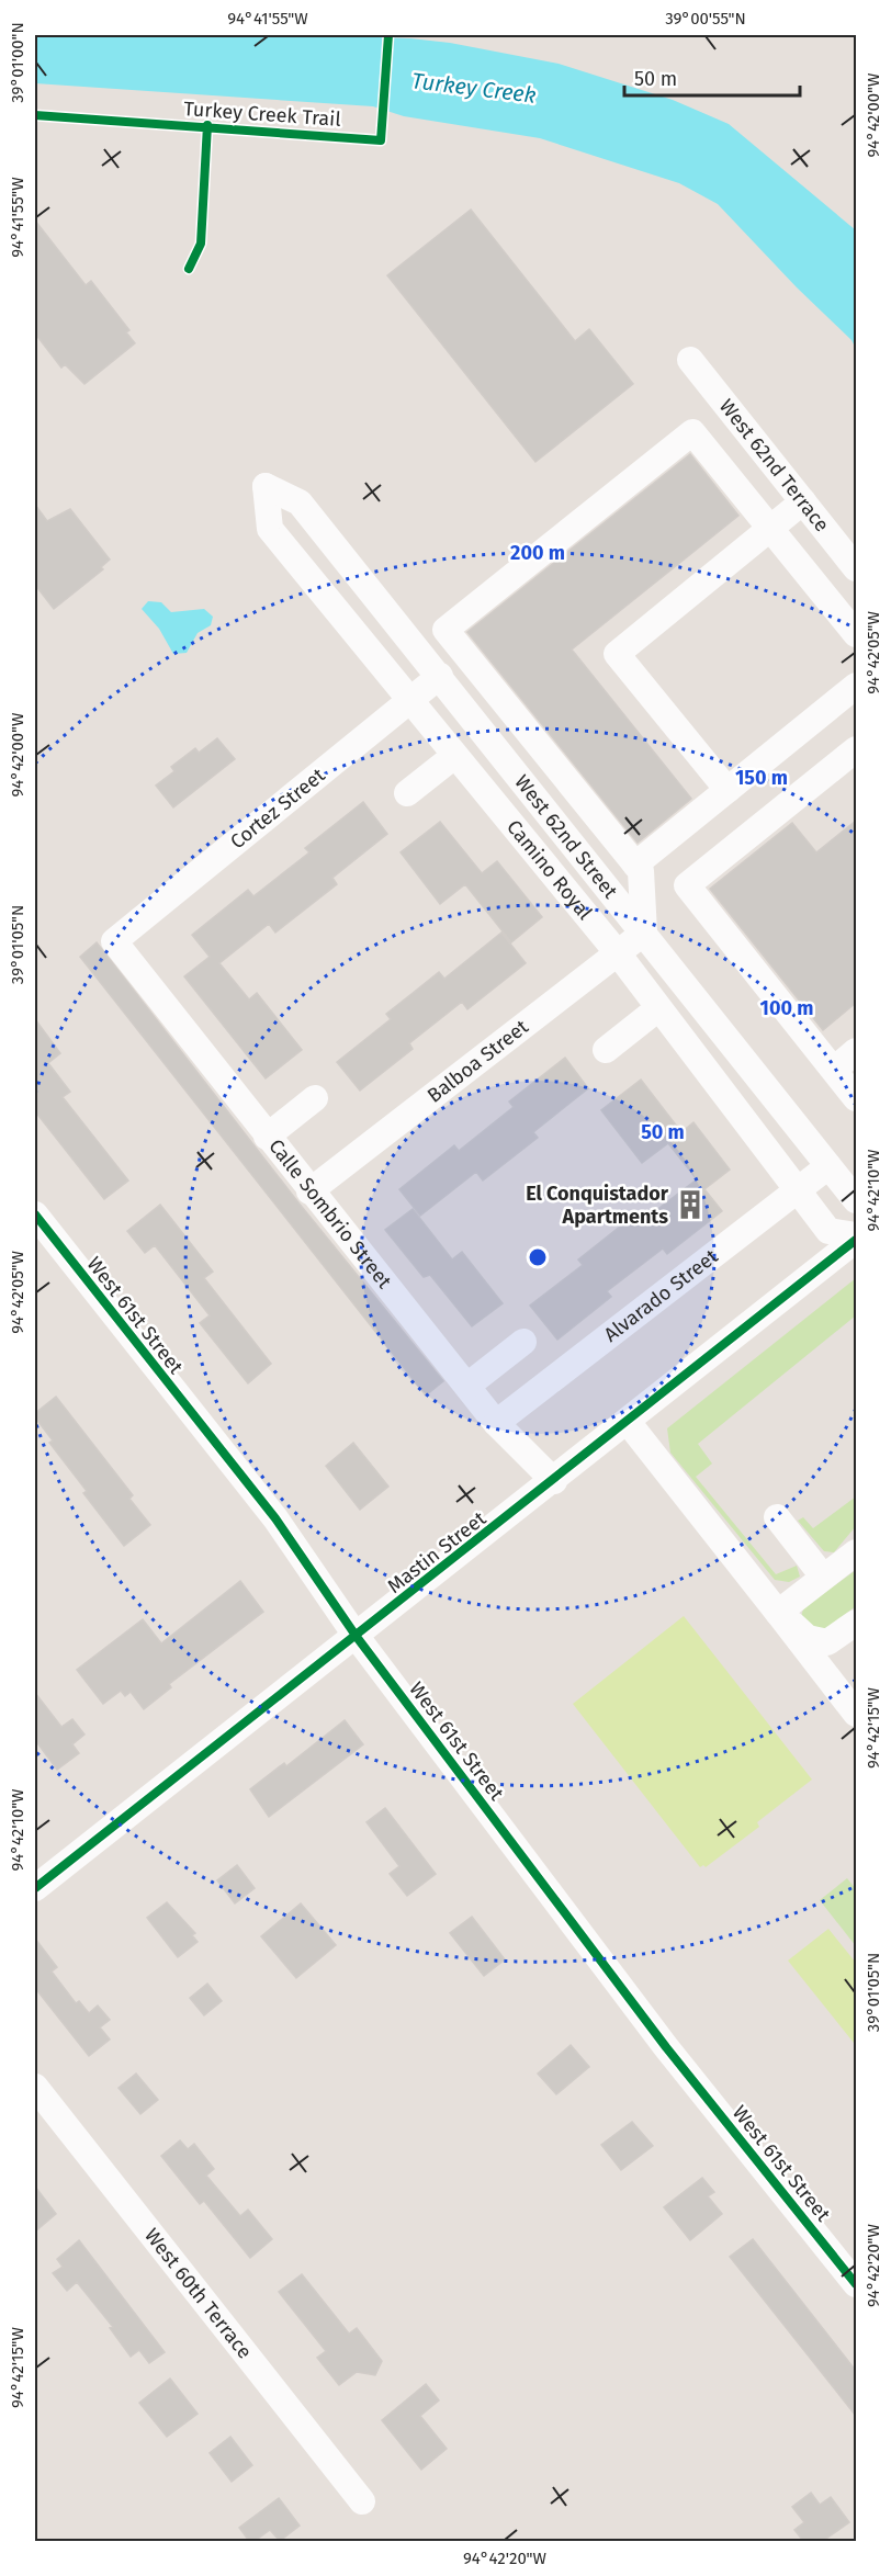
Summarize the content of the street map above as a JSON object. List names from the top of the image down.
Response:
{
  "streets": {
    "street": [
      "West 62nd Terrace",
      "Cortez Street",
      "West 62nd Street",
      "Camino Royal",
      "Balboa Street",
      "Calle Sombrio Street",
      "Alvarado Street",
      "West 61st Street",
      "Mastin Street",
      "West 60th Terrace"
    ],
    "cycle path": ["Turkey Creek Trail"]
  },
  "crossings": [
    ["Cortez Street", "West 62nd Street"],
    ["Cortez Street", "Camino Royal"],
    ["Cortez Street", "Calle Sombrio Street"],
    ["West 62nd Street", "Camino Royal"],
    ["West 62nd Street", "Balboa Street"],
    ["West 62nd Street", "Alvarado Street"],
    ["Camino Royal", "Balboa Street"],
    ["Camino Royal", "Alvarado Street"],
    ["Camino Royal", "Mastin Street"],
    ["Balboa Street", "Calle Sombrio Street"],
    ["Calle Sombrio Street", "Alvarado Street"],
    ["Calle Sombrio Street", "Mastin Street"],
    ["West 61st Street", "Mastin Street"]
  ],
  "water": ["Turkey Creek"],
  "places": {
    "building": ["El Conquistador Apartments"]
  },
  "scale_bar": "50 m",
  "coordinates": [
    "94°41'55\"W",
    "39°00'55\"N",
    "39°01'00\"N",
    "94°42'00\"W",
    "94°42'05\"W",
    "39°01'05\"N",
    "94°42'10\"W",
    "94°42'15\"W",
    "94°42'20\"W"
  ],
  "rings": [
    "200 m",
    "150 m",
    "100 m",
    "50 m"
  ]
}
